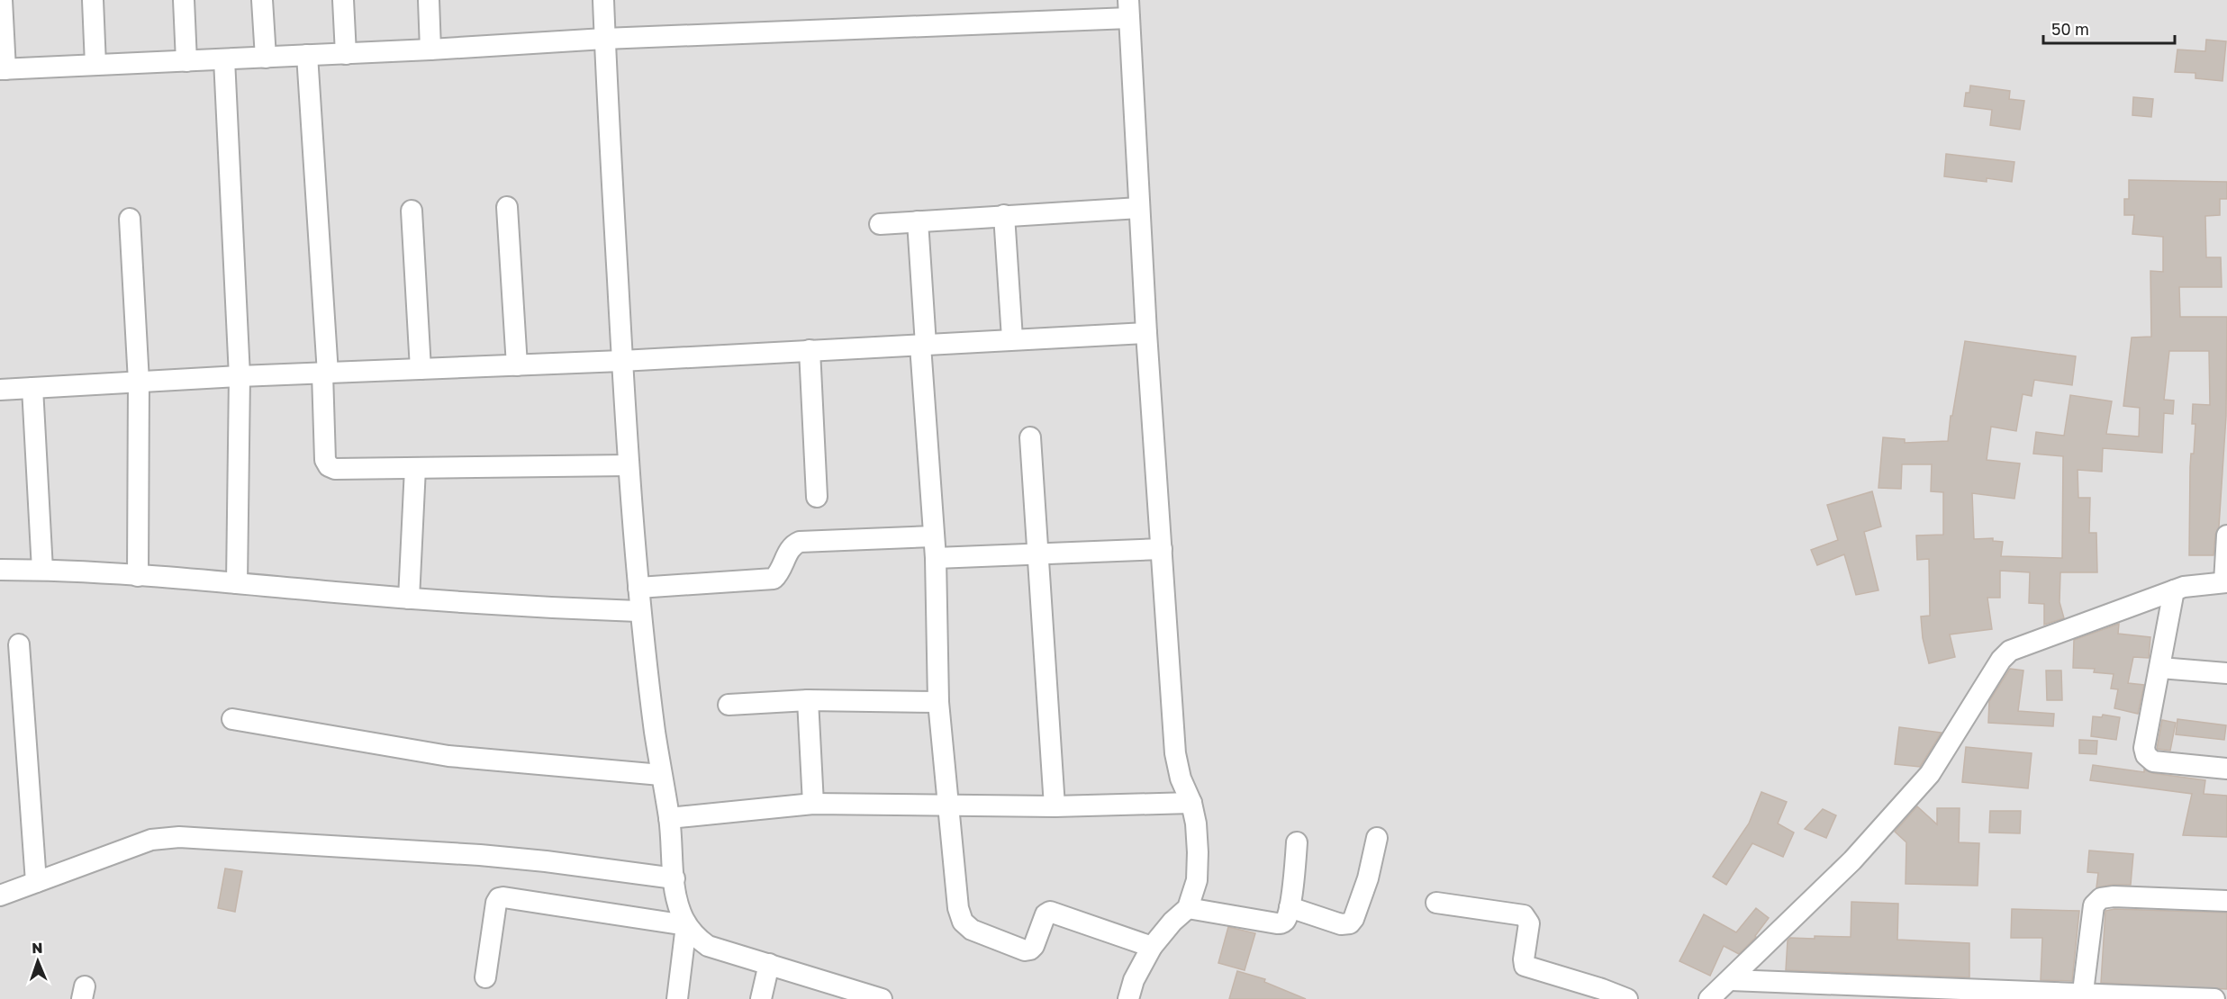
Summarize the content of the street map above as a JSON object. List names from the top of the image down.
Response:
{
  "scale_bar": "50 m",
  "north": "top"
}
